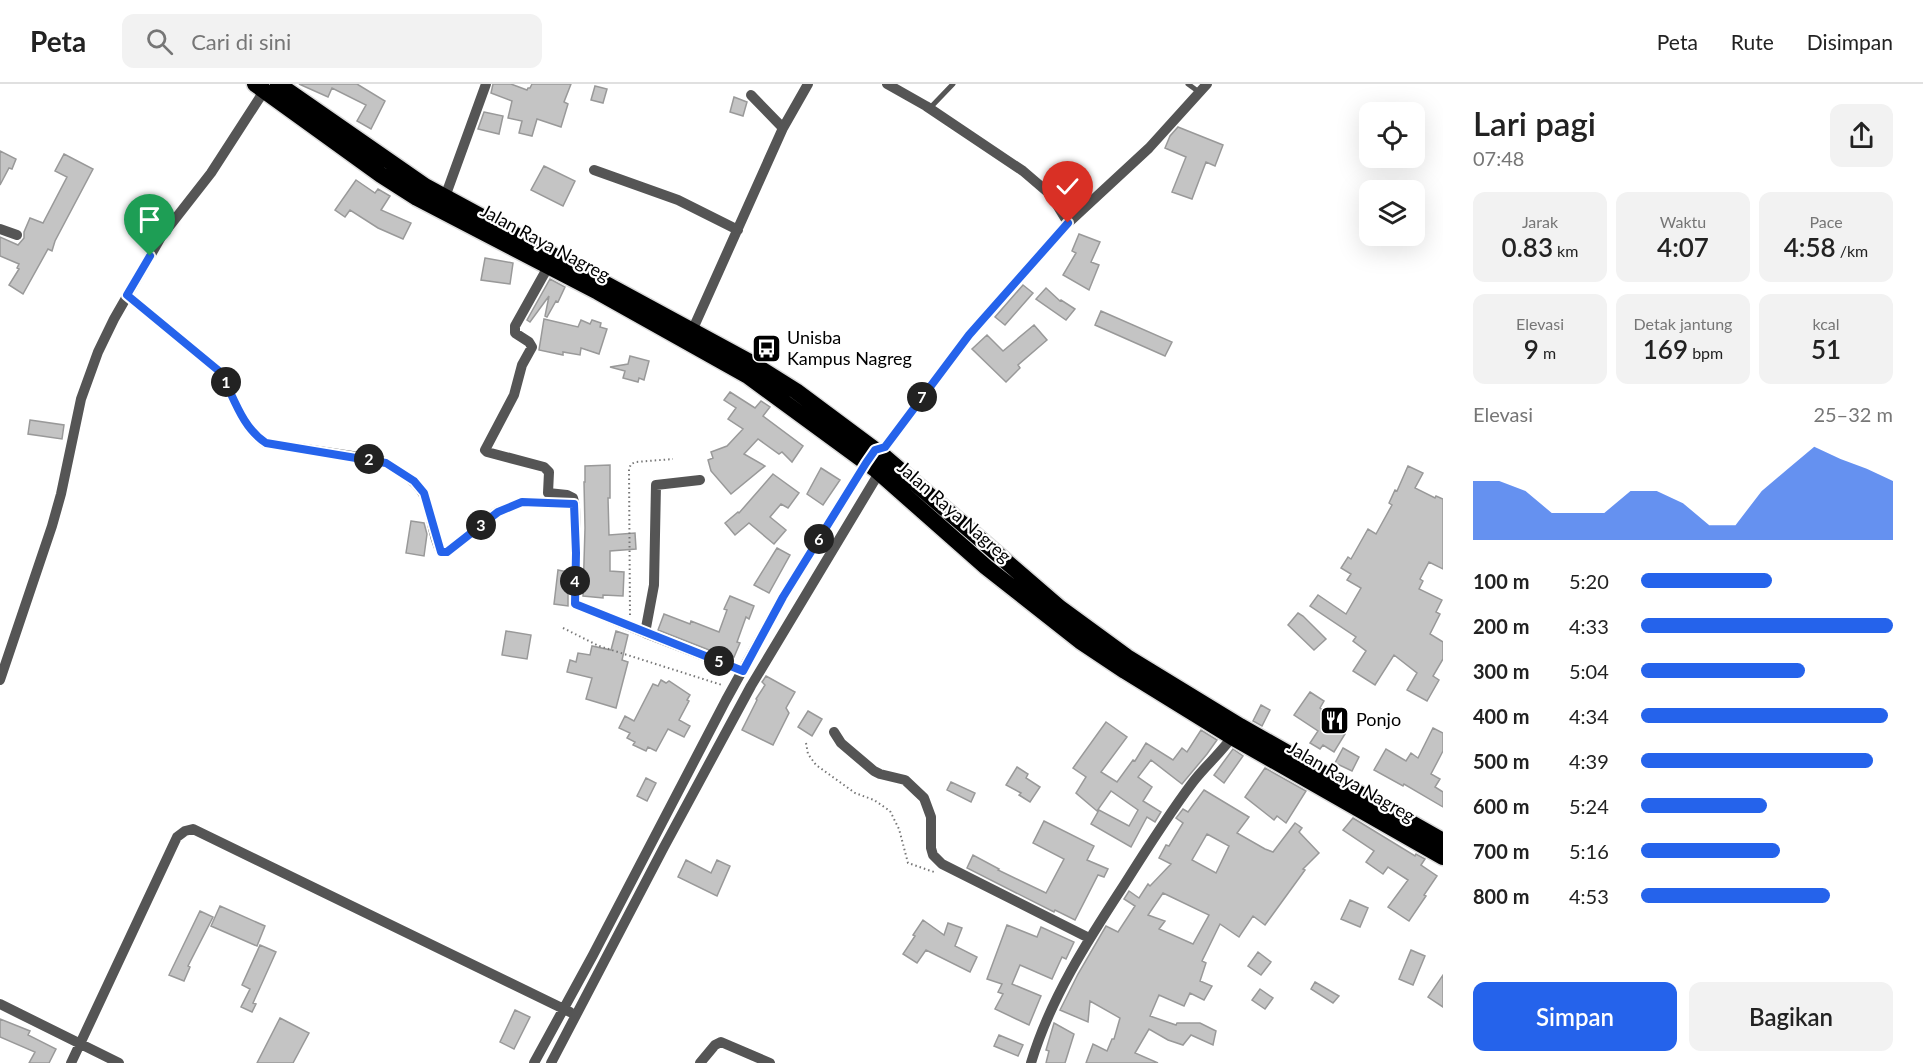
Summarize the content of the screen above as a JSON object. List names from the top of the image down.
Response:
{
  "streets": {
    "highway": ["Jalan Raya Nagreg"]
  },
  "places": {
    "bus stop": ["Unisba Kampus Nagreg"],
    "restaurant": ["Ponjo"]
  },
  "page": {
    "header": "Peta",
    "search": "Cari di sini",
    "nav": ["Peta", "Rute", "Disimpan"],
    "heading": ["Lari pagi", "07:48"],
    "stats": [
      ["Jarak", "0.83 km"],
      ["Waktu", "4:07"],
      ["Pace", "4:58 /km"],
      ["Elevasi", "9 m"],
      ["Detak jantung", "169 bpm"],
      ["kcal", "51"]
    ],
    "pins": [
      "1",
      "7",
      "2",
      "3",
      "6",
      "4",
      "5"
    ],
    "chart": ["Elevasi", "25–32 m"],
    "list": [
      {
        "name": "100 m",
        "note": "5:20"
      },
      {
        "name": "200 m",
        "note": "4:33"
      },
      {
        "name": "300 m",
        "note": "5:04"
      },
      {
        "name": "400 m",
        "note": "4:34"
      },
      {
        "name": "500 m",
        "note": "4:39"
      },
      {
        "name": "600 m",
        "note": "5:24"
      },
      {
        "name": "700 m",
        "note": "5:16"
      },
      {
        "name": "800 m",
        "note": "4:53"
      }
    ],
    "buttons": ["Simpan", "Bagikan"]
  }
}
